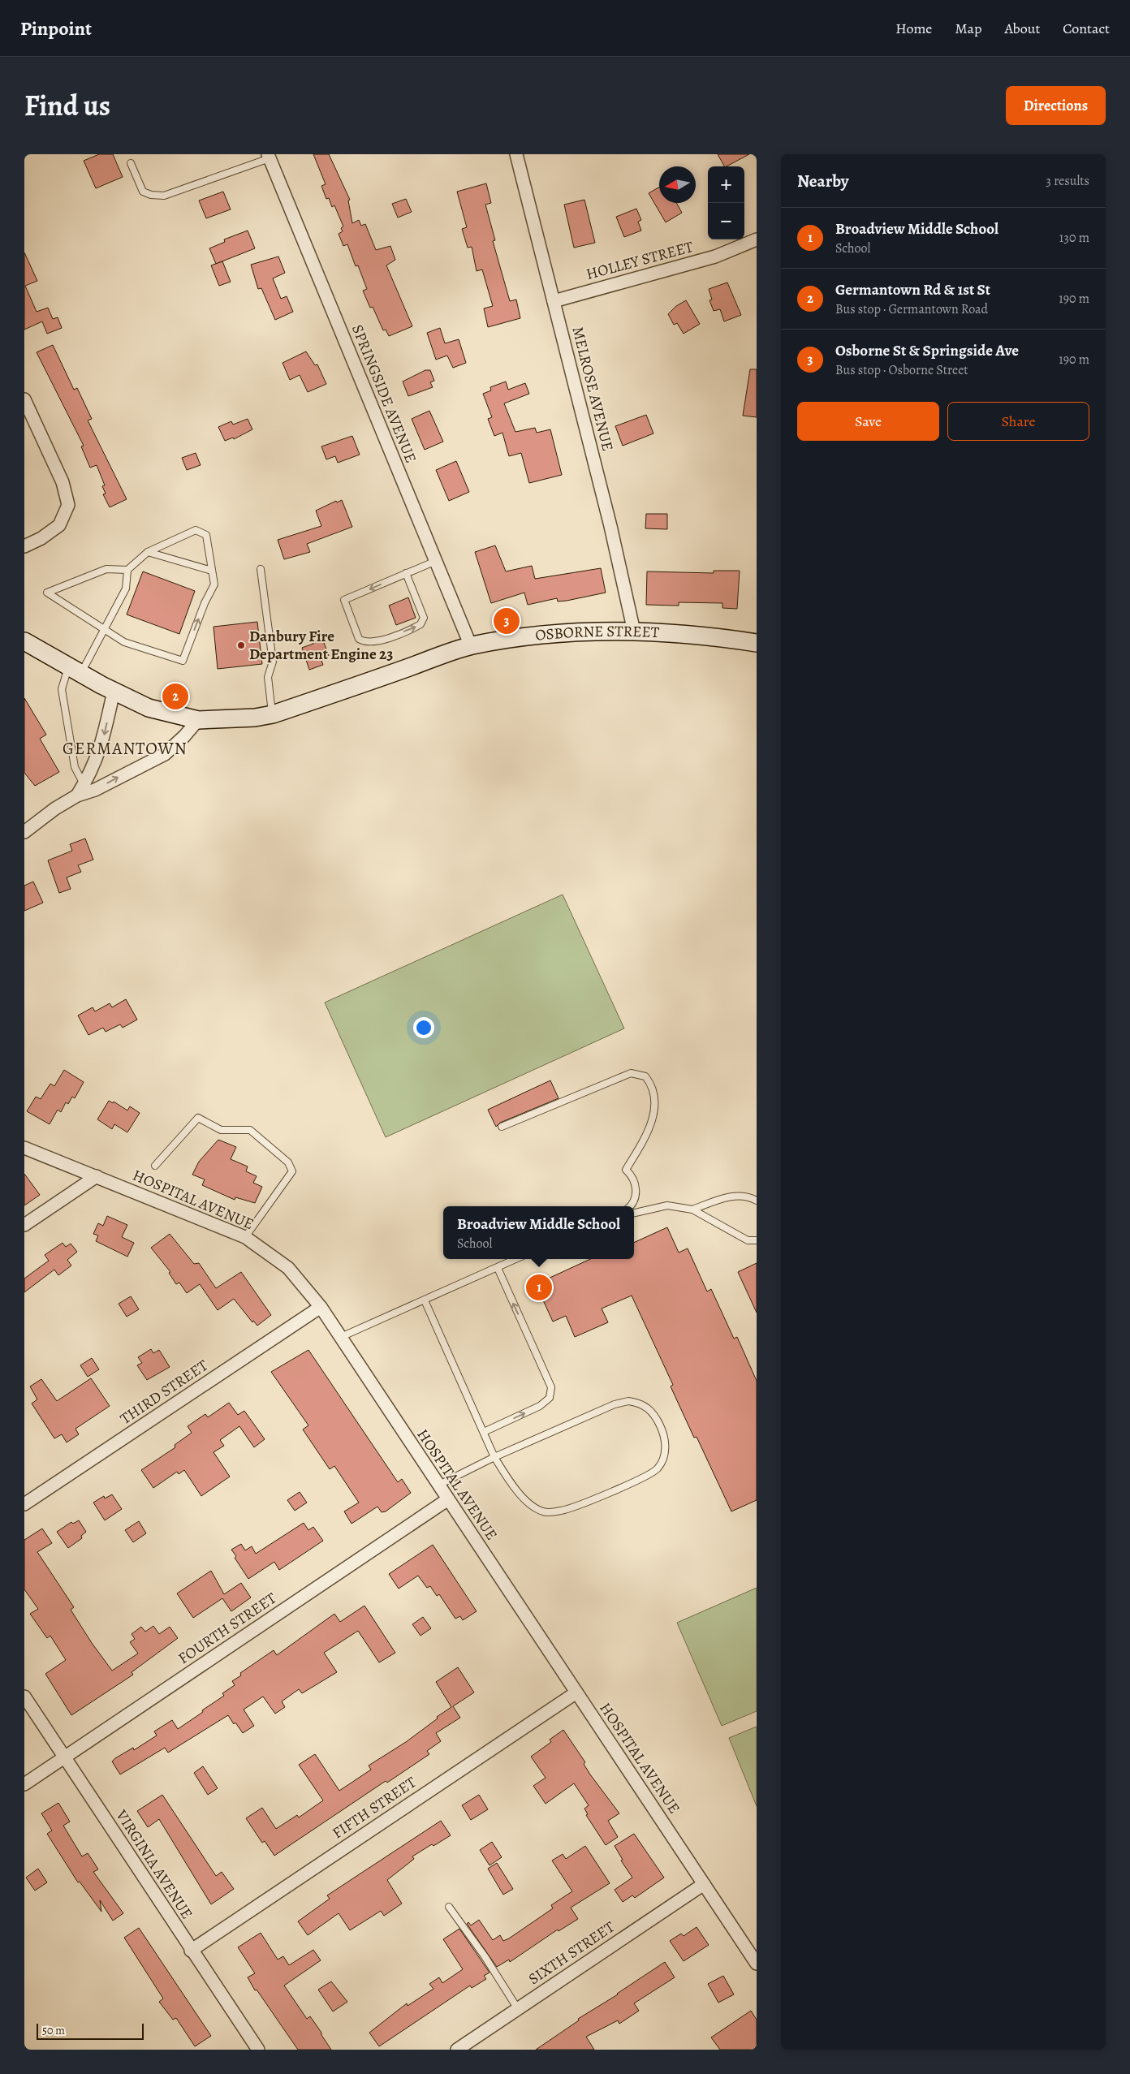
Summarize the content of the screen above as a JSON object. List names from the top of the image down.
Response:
{
  "streets": {
    "main road": ["OSBORNE STREET"],
    "street": [
      "HOLLEY STREET",
      "MELROSE AVENUE",
      "SPRINGSIDE AVENUE",
      "HOSPITAL AVENUE",
      "THIRD STREET",
      "FOURTH STREET",
      "FIFTH STREET",
      "VIRGINIA AVENUE",
      "SIXTH STREET"
    ]
  },
  "crossings": [
    ["HOLLEY STREET", "MELROSE AVENUE"],
    ["MELROSE AVENUE", "OSBORNE STREET"],
    ["SPRINGSIDE AVENUE", "OSBORNE STREET"],
    ["HOSPITAL AVENUE", "THIRD STREET"],
    ["HOSPITAL AVENUE", "FOURTH STREET"],
    ["HOSPITAL AVENUE", "FIFTH STREET"],
    ["HOSPITAL AVENUE", "SIXTH STREET"],
    ["FOURTH STREET", "VIRGINIA AVENUE"],
    ["FIFTH STREET", "VIRGINIA AVENUE"]
  ],
  "districts": ["GERMANTOWN"],
  "places": ["Danbury Fire Department Engine 23"],
  "scale_bar": "50 m",
  "north": "left",
  "page": {
    "header": "Pinpoint",
    "nav": [
      "Home",
      "Map",
      "About",
      "Contact"
    ],
    "title": "Find us",
    "buttons": [
      "Directions",
      ["Save", "Share"]
    ],
    "heading": ["Nearby", "3 results"],
    "map_buttons": ["+", "−"],
    "list": [
      {
        "mark": "1",
        "name": "Broadview Middle School",
        "note": "School",
        "value": "130 m"
      },
      {
        "mark": "2",
        "name": "Germantown Rd & 1st St",
        "note": "Bus stop · Germantown Road",
        "value": "190 m"
      },
      {
        "mark": "3",
        "name": "Osborne St & Springside Ave",
        "note": "Bus stop · Osborne Street",
        "value": "190 m"
      }
    ],
    "pins": ["3", "2", "1"],
    "popup": ["Broadview Middle School", "School"],
    "scale": "50 m"
  }
}
